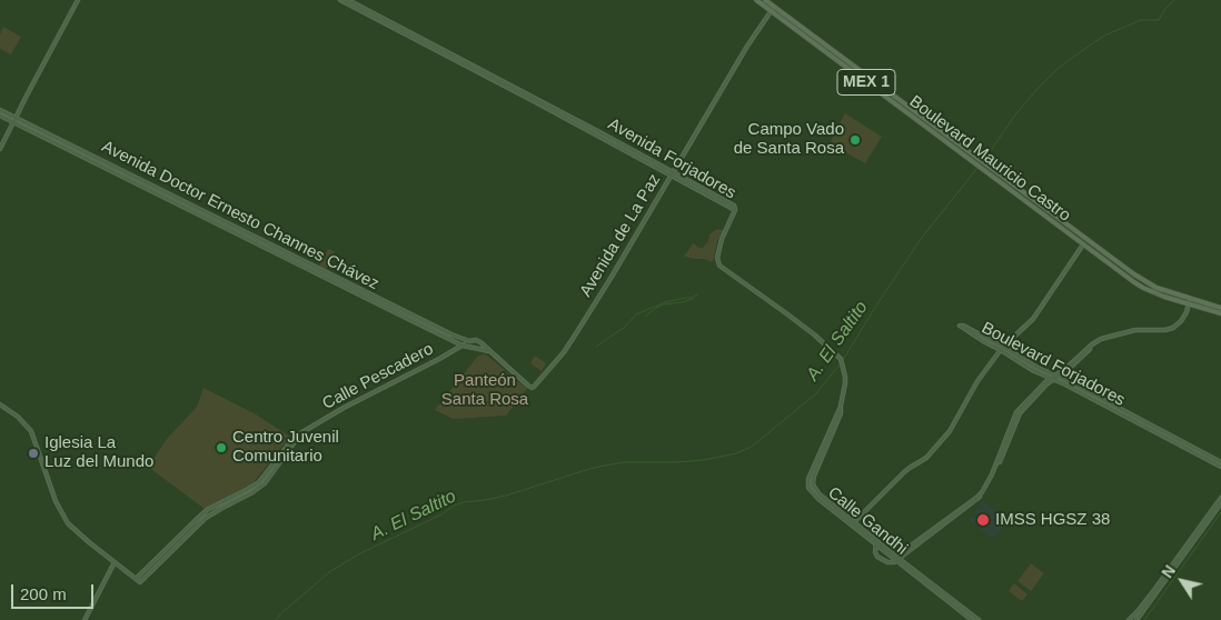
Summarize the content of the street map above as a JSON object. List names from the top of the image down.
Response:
{
  "streets": {
    "main road": ["MEX 1", "Boulevard Mauricio Castro"],
    "street": [
      "Avenida Forjadores",
      "Avenida Doctor Ernesto Channes Chávez",
      "Avenida de La Paz",
      "Boulevard Forjadores",
      "Calle Pescadero",
      "Calle Gandhi"
    ]
  },
  "crossings": [
    ["Avenida Forjadores", "Avenida de La Paz"],
    ["Avenida Forjadores", "Calle Gandhi"],
    ["Boulevard Mauricio Castro", "Avenida de La Paz"],
    ["Avenida Doctor Ernesto Channes Chávez", "Avenida de La Paz"],
    ["Avenida Doctor Ernesto Channes Chávez", "Calle Pescadero"]
  ],
  "water": ["A. El Saltito"],
  "parks": ["Panteón Santa Rosa"],
  "places": [
    "Campo Vado de Santa Rosa",
    "Centro Juvenil Comunitario",
    "Iglesia La Luz del Mundo",
    "IMSS HGSZ 38"
  ],
  "scale_bar": "200 m",
  "north": "top left"
}
